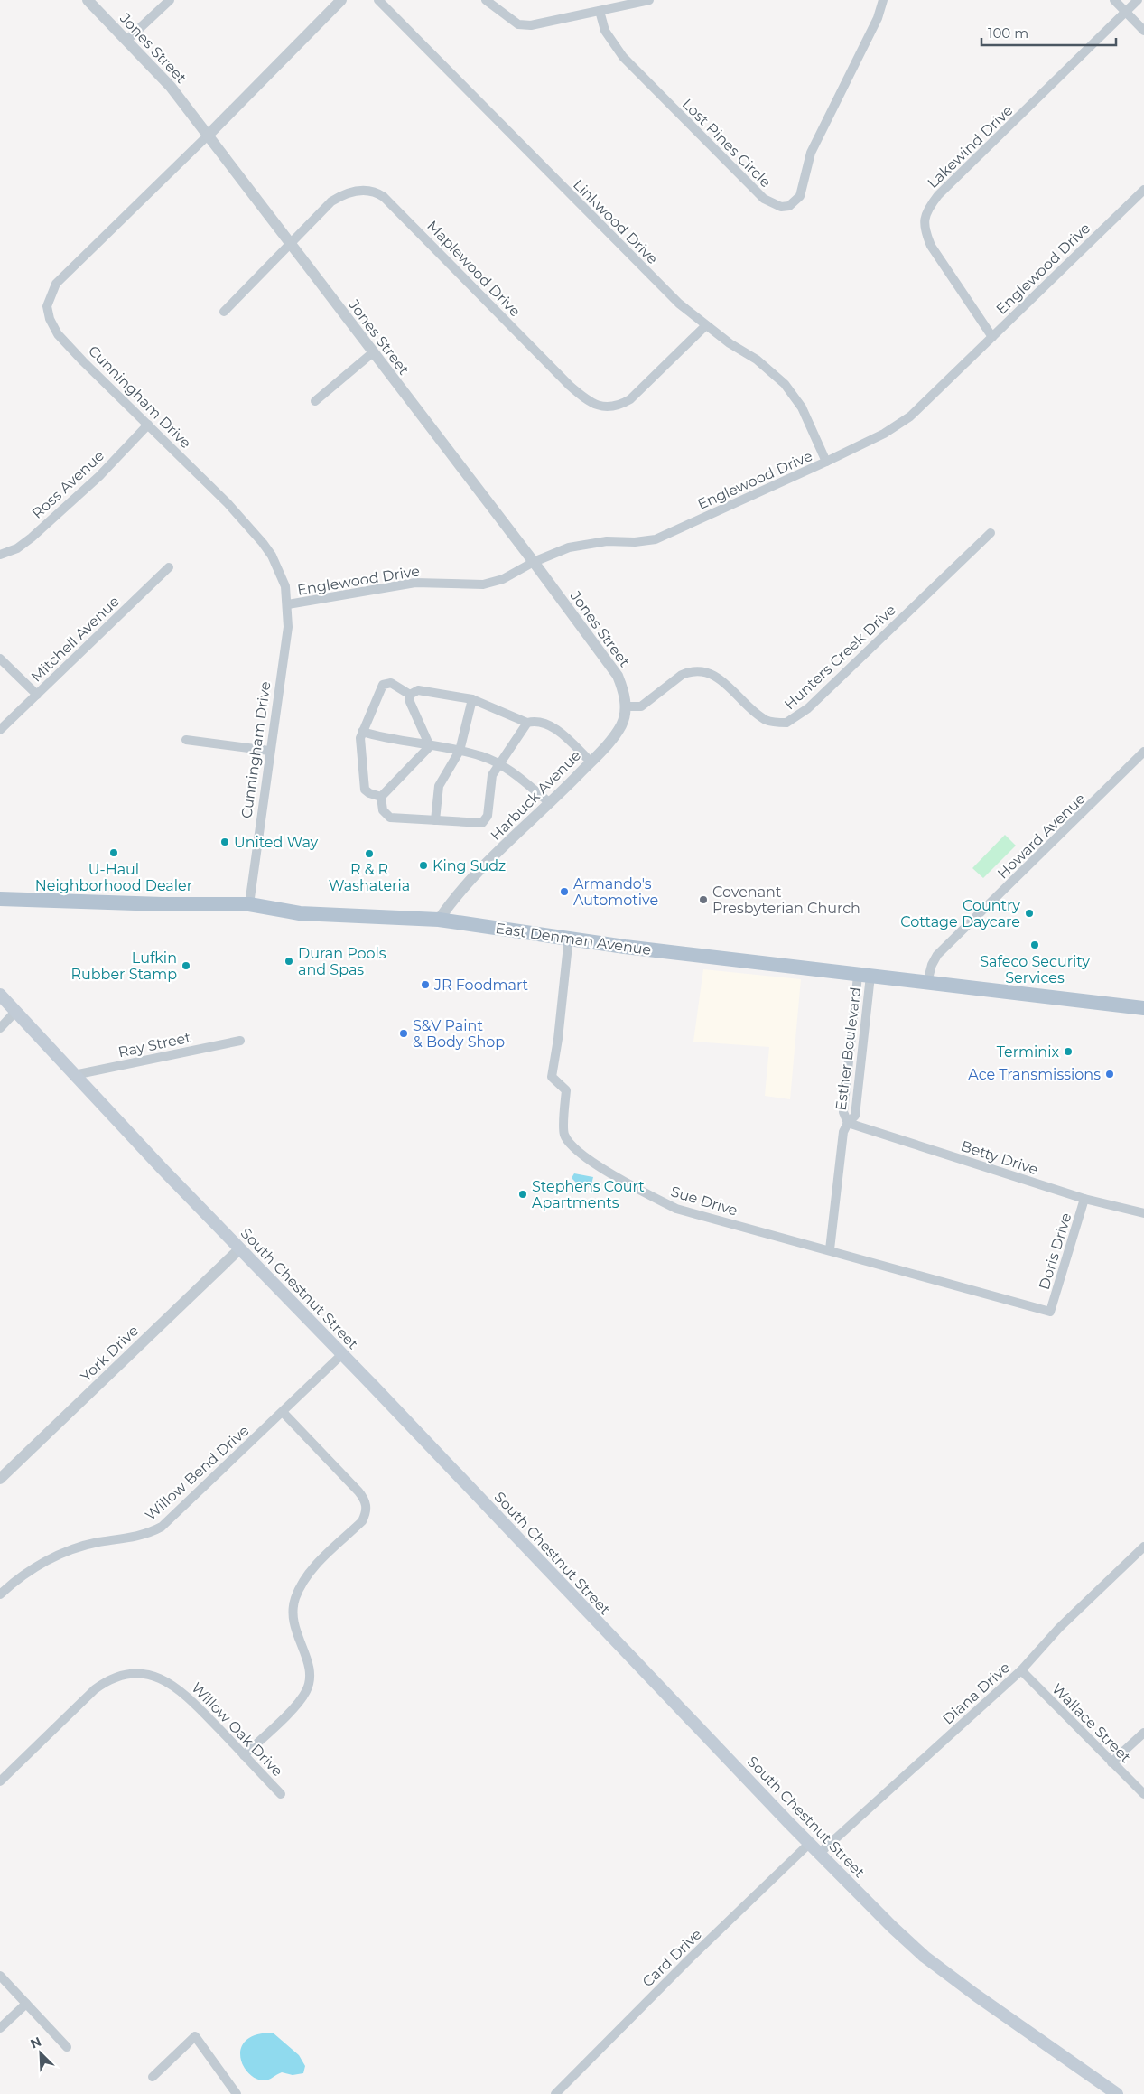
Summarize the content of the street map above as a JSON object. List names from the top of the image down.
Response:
{
  "streets": {
    "main road": ["East Denman Avenue", "South Chestnut Street"],
    "street": [
      "Jones Street",
      "Lost Pines Circle",
      "Lakewind Drive",
      "Linkwood Drive",
      "Maplewood Drive",
      "Englewood Drive",
      "Cunningham Drive",
      "Ross Avenue",
      "Mitchell Avenue",
      "Hunters Creek Drive",
      "Harbuck Avenue",
      "Howard Avenue",
      "Ray Street",
      "Esther Boulevard",
      "Betty Drive",
      "Sue Drive",
      "Doris Drive",
      "York Drive",
      "Willow Bend Drive",
      "Diana Drive",
      "Wallace Street",
      "Willow Oak Drive",
      "Card Drive"
    ]
  },
  "crossings": [
    ["Jones Street", "Maplewood Drive"],
    ["Jones Street", "Englewood Drive"],
    ["Jones Street", "Cunningham Drive"],
    ["Jones Street", "Hunters Creek Drive"],
    ["Jones Street", "Harbuck Avenue"],
    ["Lakewind Drive", "Englewood Drive"],
    ["Linkwood Drive", "Maplewood Drive"],
    ["Linkwood Drive", "Englewood Drive"],
    ["Englewood Drive", "Cunningham Drive"],
    ["Cunningham Drive", "Ross Avenue"],
    ["Cunningham Drive", "East Denman Avenue"],
    ["Hunters Creek Drive", "Harbuck Avenue"],
    ["Harbuck Avenue", "East Denman Avenue"],
    ["Howard Avenue", "East Denman Avenue"],
    ["East Denman Avenue", "Esther Boulevard"],
    ["East Denman Avenue", "Sue Drive"],
    ["Ray Street", "South Chestnut Street"],
    ["Esther Boulevard", "Betty Drive"],
    ["Esther Boulevard", "Sue Drive"],
    ["Betty Drive", "Doris Drive"],
    ["Sue Drive", "Doris Drive"],
    ["South Chestnut Street", "York Drive"],
    ["South Chestnut Street", "Willow Bend Drive"],
    ["South Chestnut Street", "Diana Drive"],
    ["South Chestnut Street", "Card Drive"],
    ["Diana Drive", "Wallace Street"]
  ],
  "places": [
    "United Way",
    "U-Haul Neighborhood Dealer",
    "R & R Washateria",
    "King Sudz",
    "Armando's Automotive",
    "Covenant Presbyterian Church",
    "Country Cottage Daycare",
    "Safeco Security Services",
    "Duran Pools and Spas",
    "Lufkin Rubber Stamp",
    "JR Foodmart",
    "S&V Paint & Body Shop",
    "Terminix",
    "Ace Transmissions",
    "Stephens Court Apartments"
  ],
  "scale_bar": "100 m",
  "north": "top left"
}
